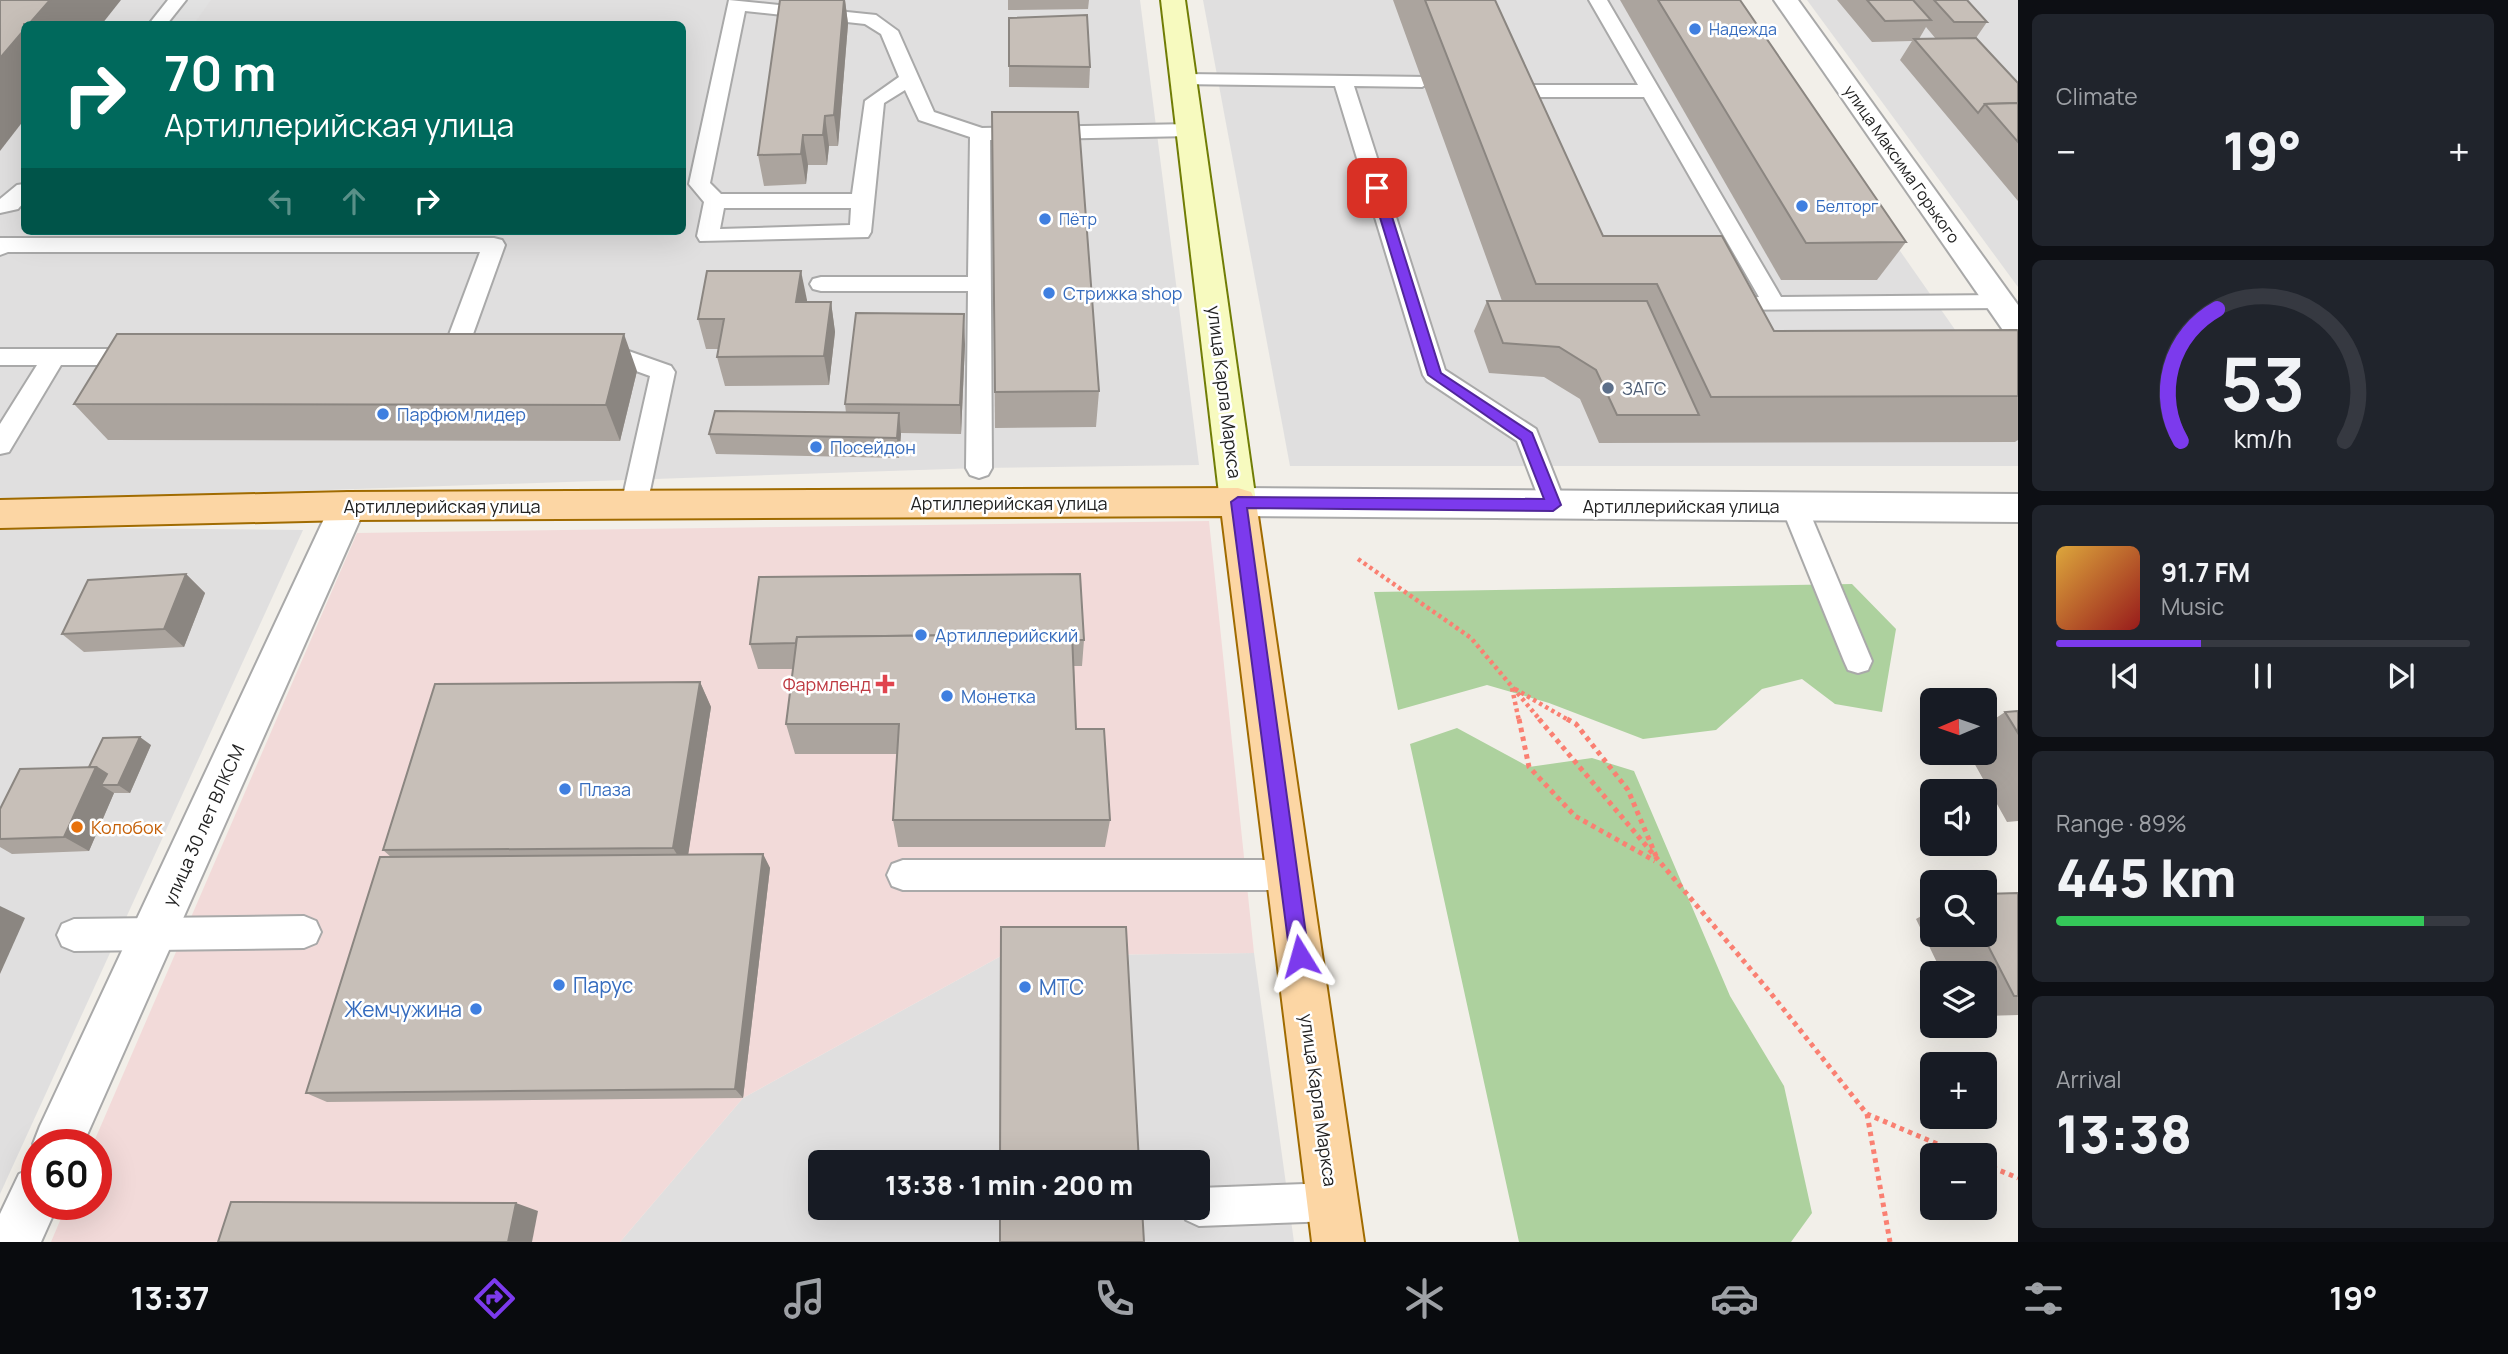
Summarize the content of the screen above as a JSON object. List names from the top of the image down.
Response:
{
  "streets": {
    "main road": ["улица Карла Маркса", "Артиллерийская улица"],
    "street": ["улица Максима Горького", "улица 30 лет ВЛКСМ"]
  },
  "crossings": [
    ["улица Карла Маркса", "Артиллерийская улица"],
    ["Артиллерийская улица", "улица 30 лет ВЛКСМ"]
  ],
  "places": {
    "other": [
      "Надежда",
      "Белторг",
      "Пётр",
      "Стрижка shop",
      "ЗАГС",
      "Парфюм лидер",
      "Посейдон",
      "Артиллерийский",
      "Монетка",
      "Плаза",
      "Колобок",
      "Парус",
      "МТС",
      "Жемчужина"
    ],
    "health": ["Фармленд"]
  },
  "north": "left",
  "page": {
    "tile": [
      "Climate",
      ["Range · 89%", "445 km"],
      ["Arrival", "13:38"]
    ],
    "turn": ["70 m", "Артиллерийская улица"],
    "heat": ["−", "19°", "+"],
    "song": ["91.7 FM", "Music"],
    "map_buttons": ["+", "−"],
    "limit": "60",
    "trip": "13:38 · 1 min · 200 m",
    "tabs": ["13:37", "19°"],
    "gauge": ["53", "km/h"]
  }
}
